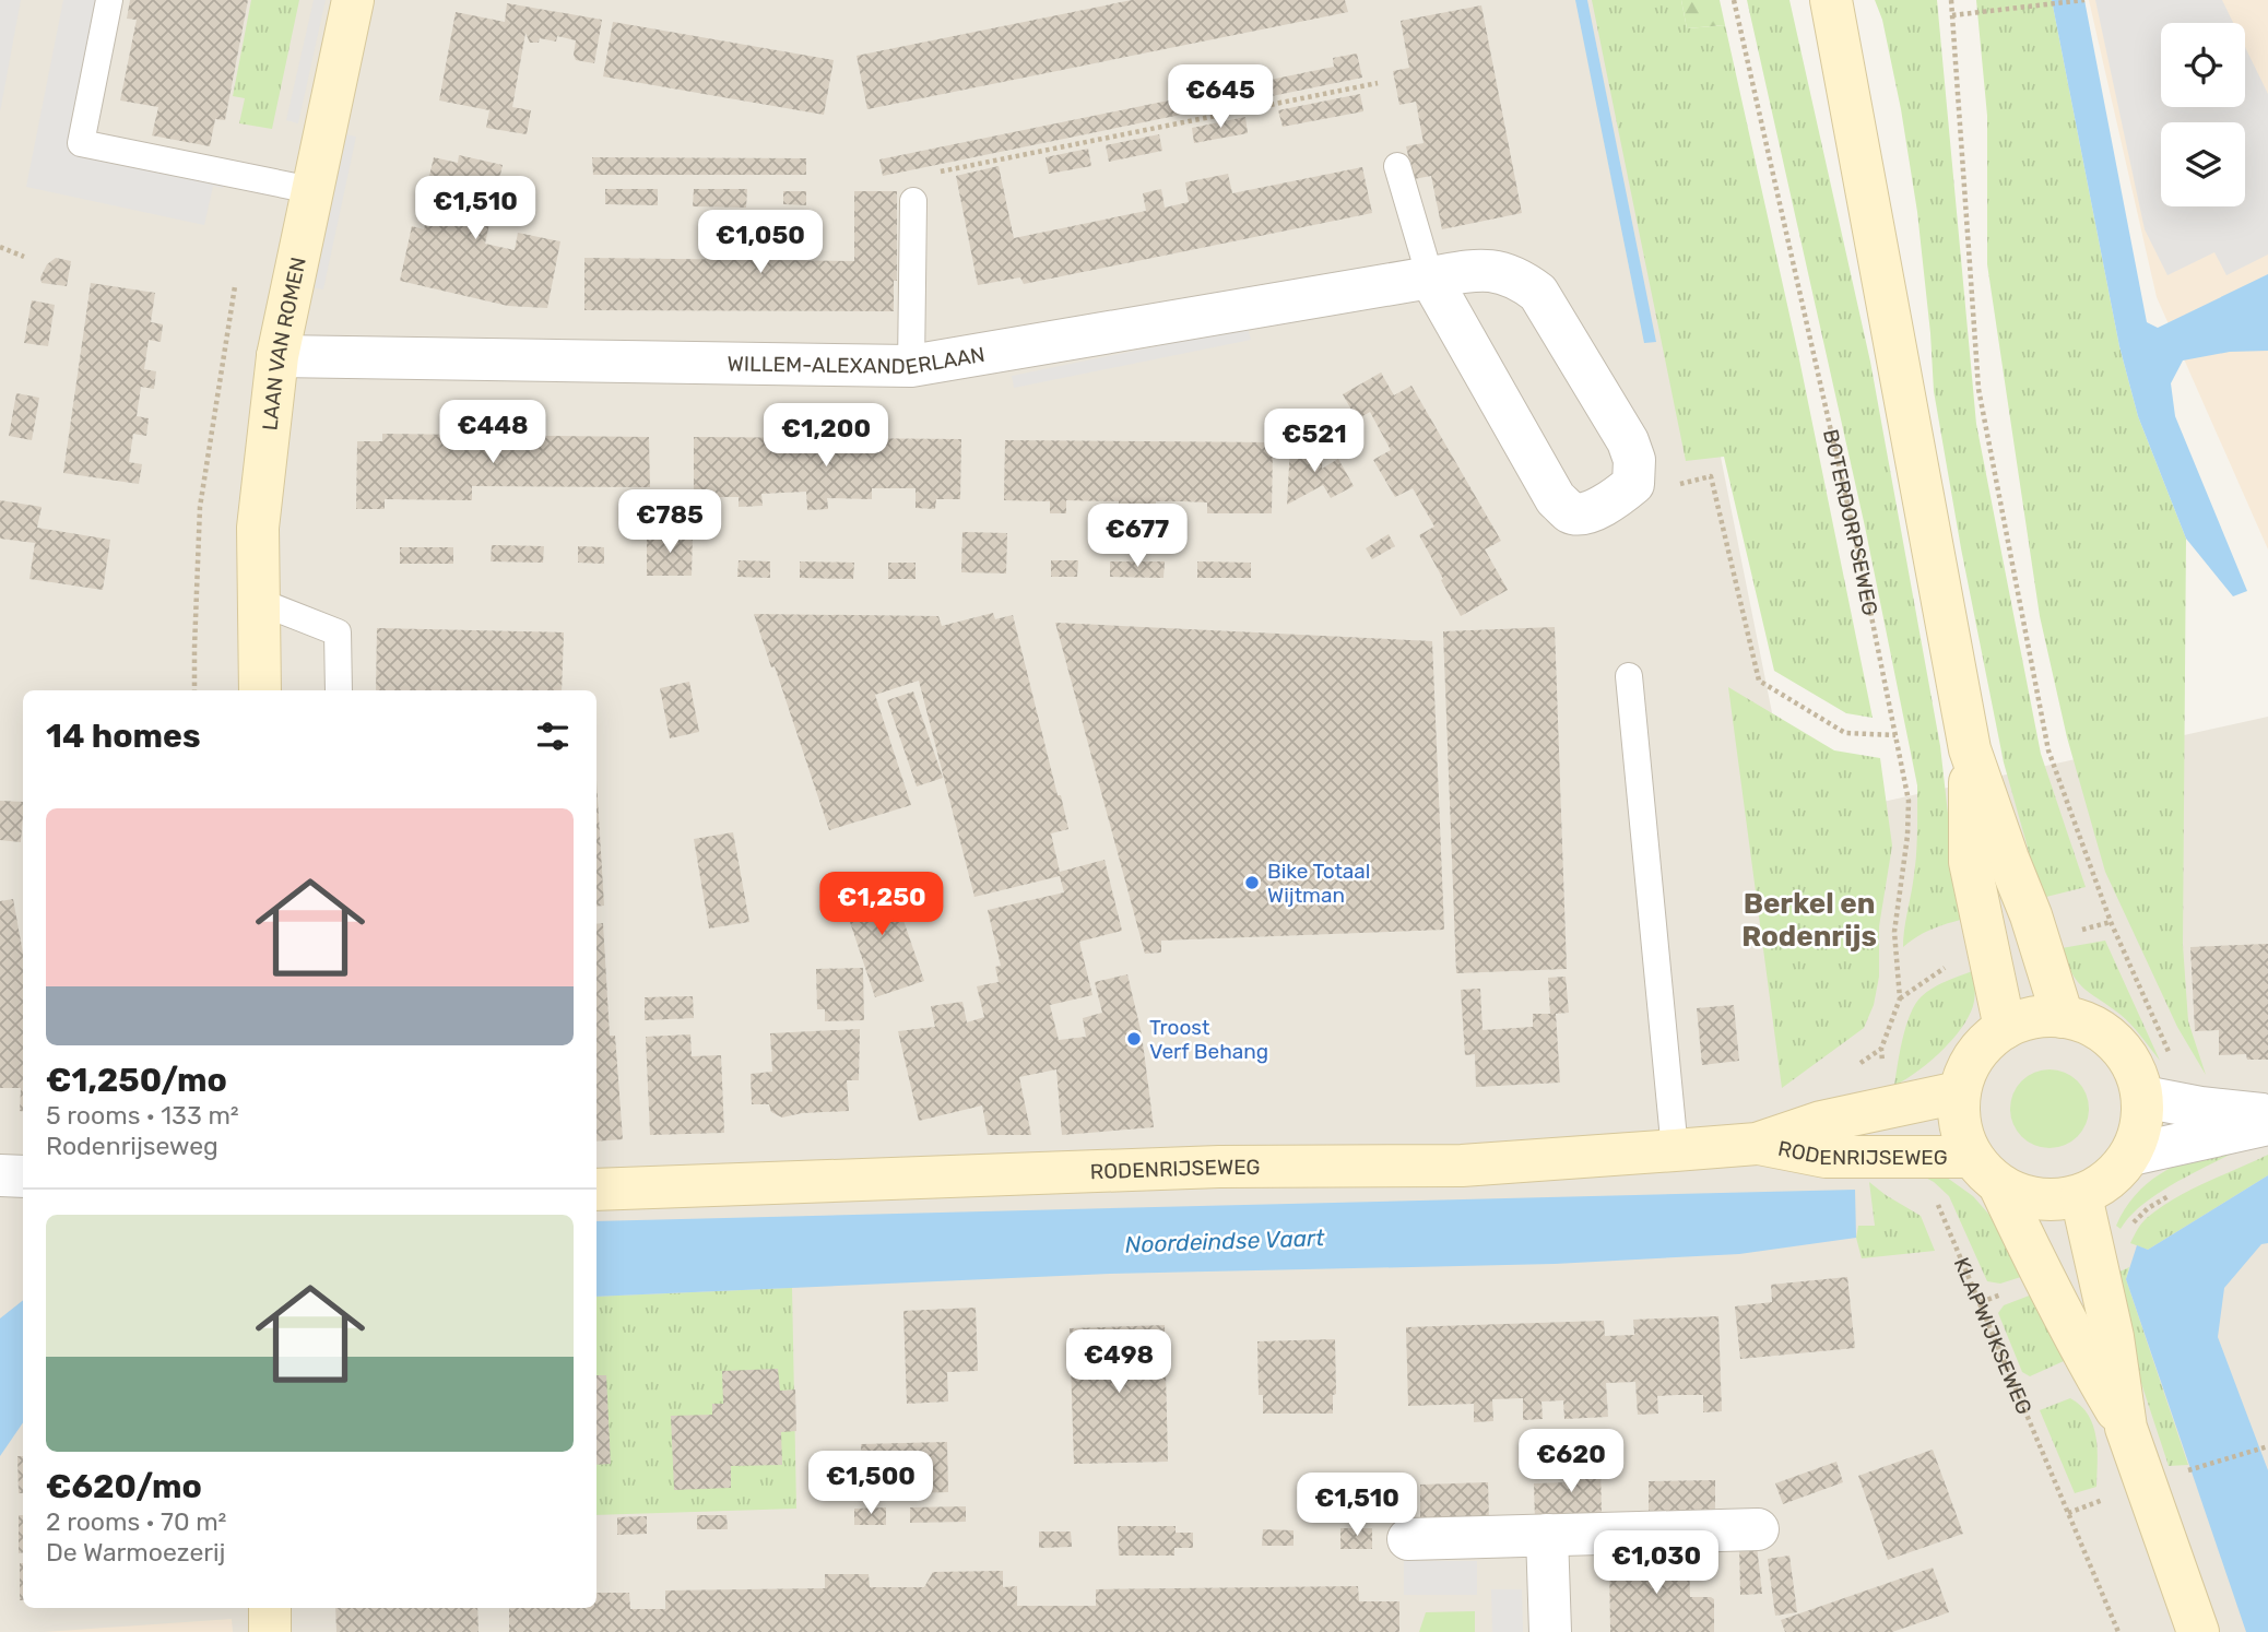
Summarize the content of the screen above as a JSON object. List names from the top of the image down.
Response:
{
  "streets": {
    "main road": ["LAAN VAN ROMEN", "RODENRIJSEWEG"],
    "street": ["WILLEM-ALEXANDERLAAN"],
    "path": ["BOTERDORPSEWEG", "KLAPWIJKSEWEG"]
  },
  "crossings": [
    ["LAAN VAN ROMEN", "WILLEM-ALEXANDERLAAN"],
    ["BOTERDORPSEWEG", "RODENRIJSEWEG"],
    ["RODENRIJSEWEG", "KLAPWIJKSEWEG"]
  ],
  "districts": ["Berkel en Rodenrijs"],
  "water": ["Noordeindse Vaart"],
  "places": ["Bike Totaal Wijtman", "Troost Verf Behang"],
  "page": {
    "price": [
      "€645",
      "€1,510",
      "€1,050",
      "€448",
      "€1,200",
      "€521",
      "€785",
      "€677",
      "€1,250",
      "€498",
      "€620",
      "€1,500",
      "€1,510",
      "€1,030"
    ],
    "heading": "14 homes",
    "list": [
      {
        "name": "€1,250/mo",
        "note": "5 rooms · 133 m² · Rodenrijseweg"
      },
      {
        "name": "€620/mo",
        "note": "2 rooms · 70 m² · De Warmoezerij"
      }
    ]
  }
}
